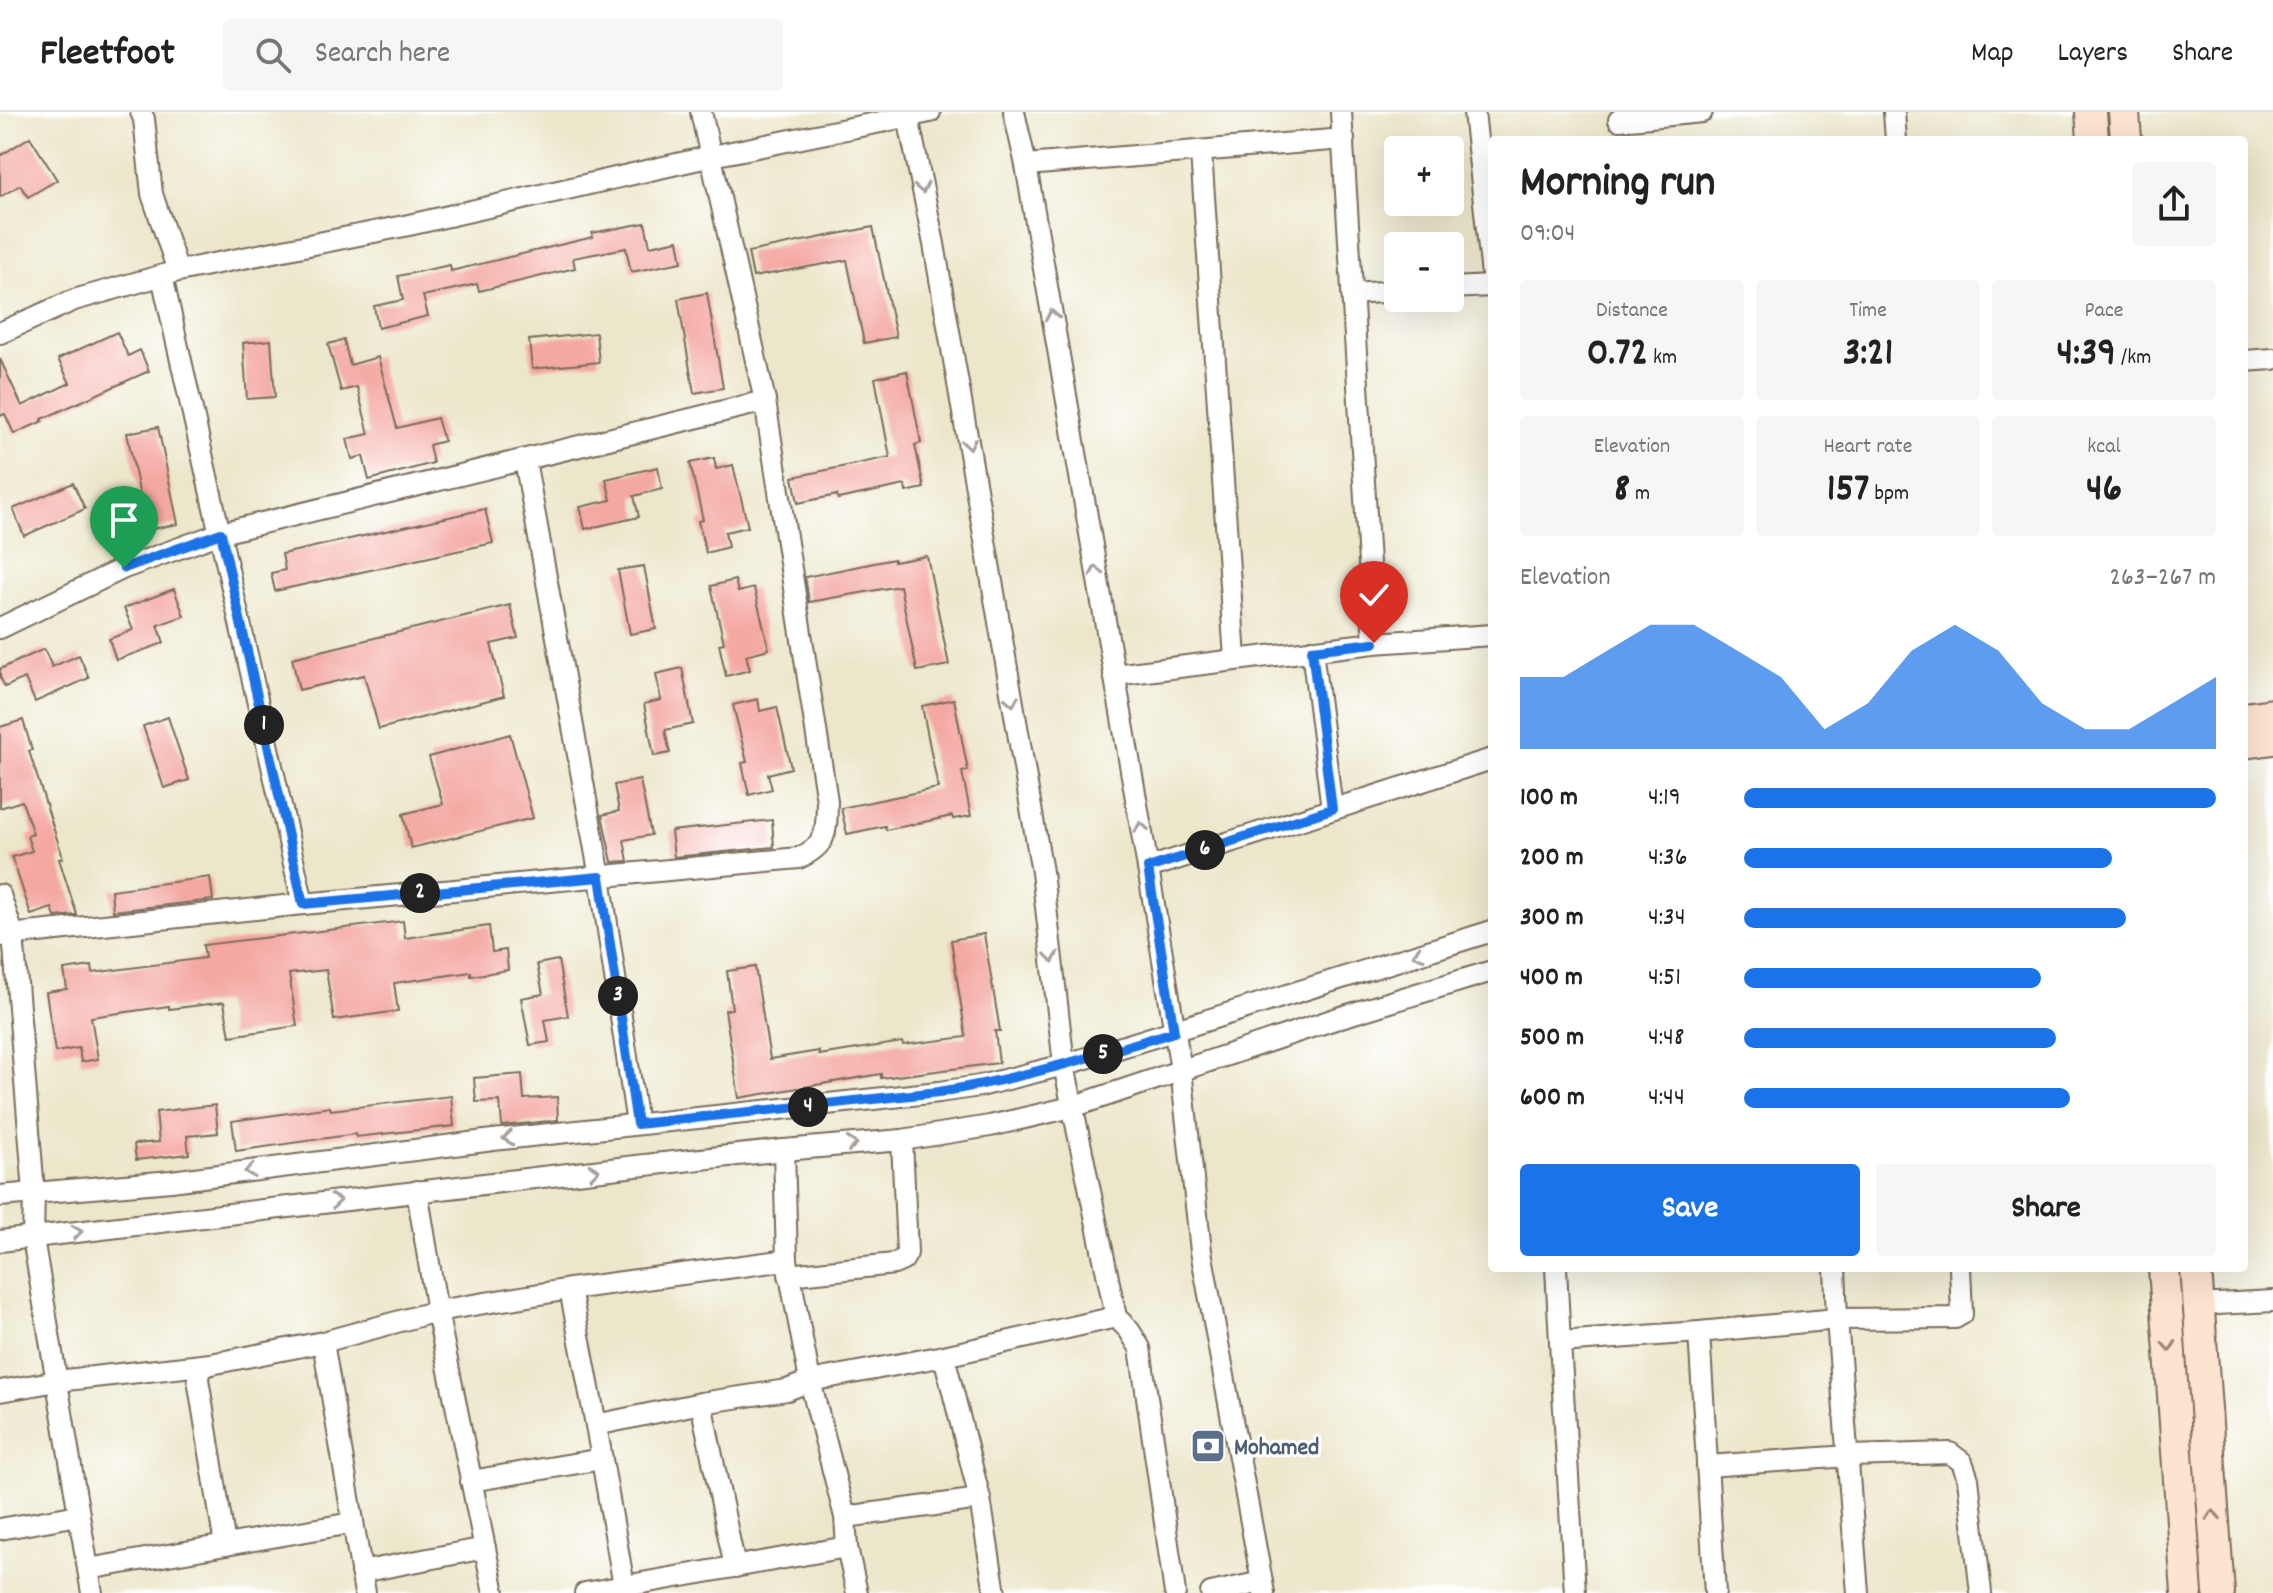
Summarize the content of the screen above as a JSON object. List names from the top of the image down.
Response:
{
  "places": {
    "bank": ["Mohamed"]
  },
  "page": {
    "header": "Fleetfoot",
    "search": "Search here",
    "nav": ["Map", "Layers", "Share"],
    "map_buttons": ["+", "−"],
    "heading": ["Morning run", "09:04"],
    "stats": [
      ["Distance", "0.72 km"],
      ["Time", "3:21"],
      ["Pace", "4:39 /km"],
      ["Elevation", "8 m"],
      ["Heart rate", "157 bpm"],
      ["kcal", "46"]
    ],
    "chart": ["Elevation", "263–267 m"],
    "pins": [
      "1",
      "6",
      "2",
      "3",
      "5",
      "4"
    ],
    "list": [
      {
        "name": "100 m",
        "note": "4:19"
      },
      {
        "name": "200 m",
        "note": "4:36"
      },
      {
        "name": "300 m",
        "note": "4:34"
      },
      {
        "name": "400 m",
        "note": "4:51"
      },
      {
        "name": "500 m",
        "note": "4:48"
      },
      {
        "name": "600 m",
        "note": "4:44"
      }
    ],
    "buttons": ["Save", "Share"]
  }
}
